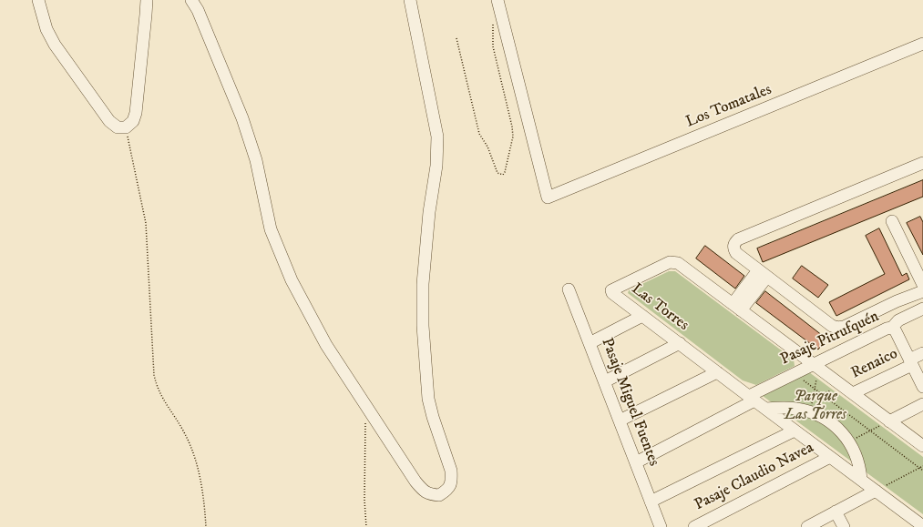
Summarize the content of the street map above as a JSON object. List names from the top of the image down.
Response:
{
  "streets": {
    "street": [
      "Los Tomatales",
      "Las Torres",
      "Pasaje Pitrufquén",
      "Renaico",
      "Pasaje Miguel Fuentes",
      "Pasaje Claudio Navea"
    ]
  },
  "crossings": [
    ["Las Torres", "Pasaje Pitrufquén"],
    ["Las Torres", "Renaico"],
    ["Las Torres", "Pasaje Claudio Navea"],
    ["Pasaje Pitrufquén", "Pasaje Miguel Fuentes"]
  ],
  "parks": ["Parque Las Torres"]
}
